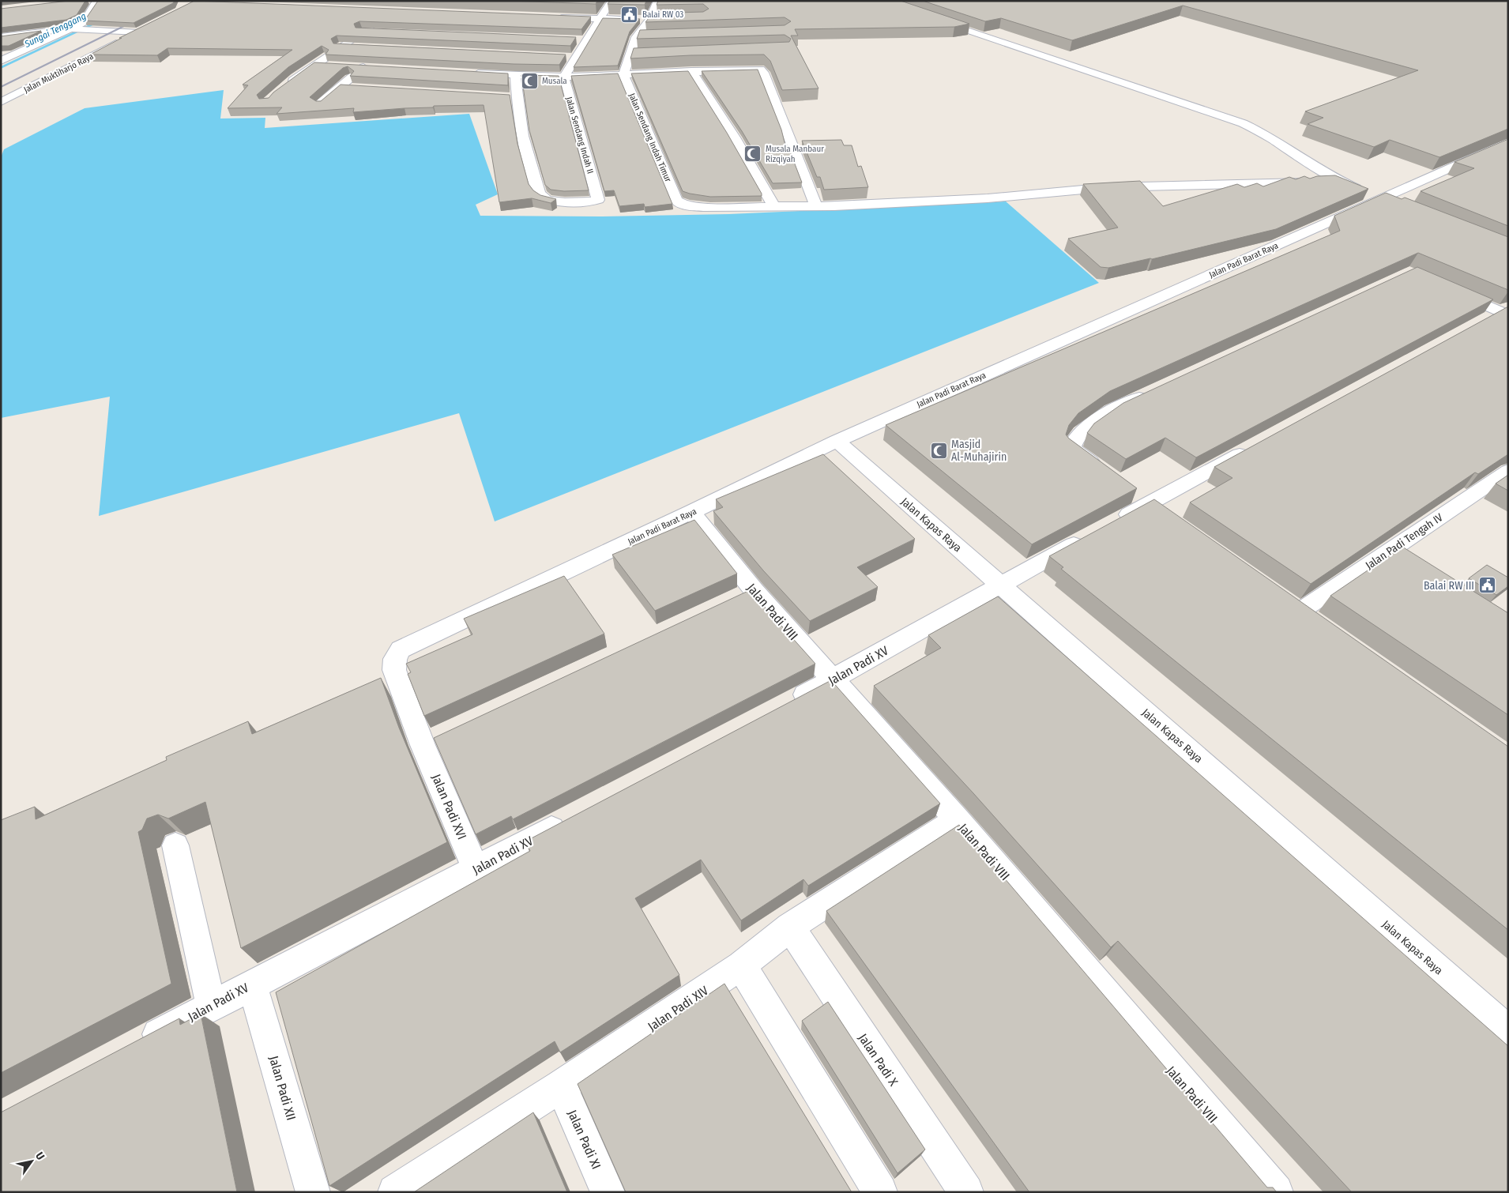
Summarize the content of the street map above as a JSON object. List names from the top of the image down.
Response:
{
  "streets": {
    "street": [
      "Jalan Muktiharjo Raya",
      "Jalan Sendang Indah II",
      "Jalan Sendang Indah Timur",
      "Jalan Padi Barat Raya",
      "Jalan Kapas Raya",
      "Jalan Padi Tengah IV",
      "Jalan Padi VIII",
      "Jalan Padi XV",
      "Jalan Padi XVI",
      "Jalan Padi XIV",
      "Jalan Padi X",
      "Jalan Padi XII",
      "Jalan Padi XI"
    ]
  },
  "crossings": [
    ["Jalan Padi Barat Raya", "Jalan Kapas Raya"],
    ["Jalan Padi Barat Raya", "Jalan Padi VIII"],
    ["Jalan Padi Barat Raya", "Jalan Padi XVI"],
    ["Jalan Kapas Raya", "Jalan Padi XV"],
    ["Jalan Padi VIII", "Jalan Padi XV"],
    ["Jalan Padi VIII", "Jalan Padi XIV"],
    ["Jalan Padi XV", "Jalan Padi XVI"],
    ["Jalan Padi XV", "Jalan Padi XII"],
    ["Jalan Padi XIV", "Jalan Padi X"],
    ["Jalan Padi XIV", "Jalan Padi XI"]
  ],
  "water": ["Sungai Tenggang"],
  "places": {
    "public building": ["Balai RW 03", "Balai RW III"],
    "mosque": ["Musala", "Musala Manbaur Rizqiyah", "Masjid Al-Muhajirin"]
  },
  "north": "top right"
}
